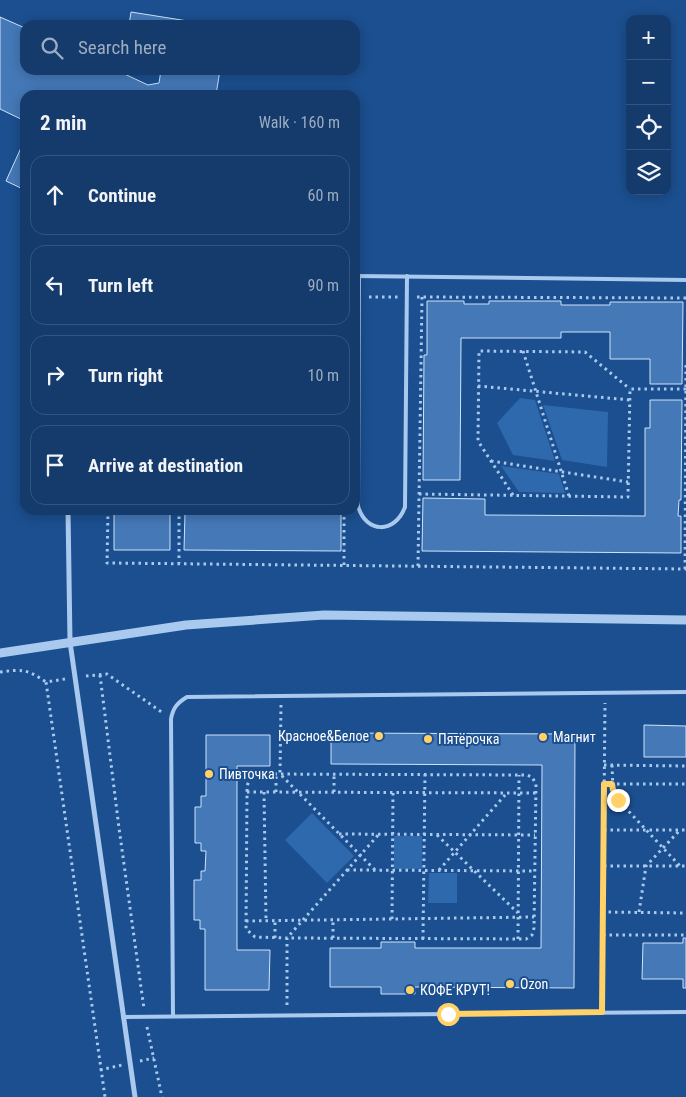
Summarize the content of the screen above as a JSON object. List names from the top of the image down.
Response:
{
  "places": [
    "Красное&Белое",
    "Магнит",
    "Пятёрочка",
    "Пивточка",
    "Ozon",
    "КОФЕ КРУТ!"
  ],
  "page": {
    "map_buttons": ["+", "−"],
    "search": "Search here",
    "heading": ["2 min", "Walk · 160 m"],
    "list": [
      ["Continue", "60 m"],
      ["Turn left", "90 m"],
      ["Turn right", "10 m"],
      "Arrive at destination"
    ]
  }
}
